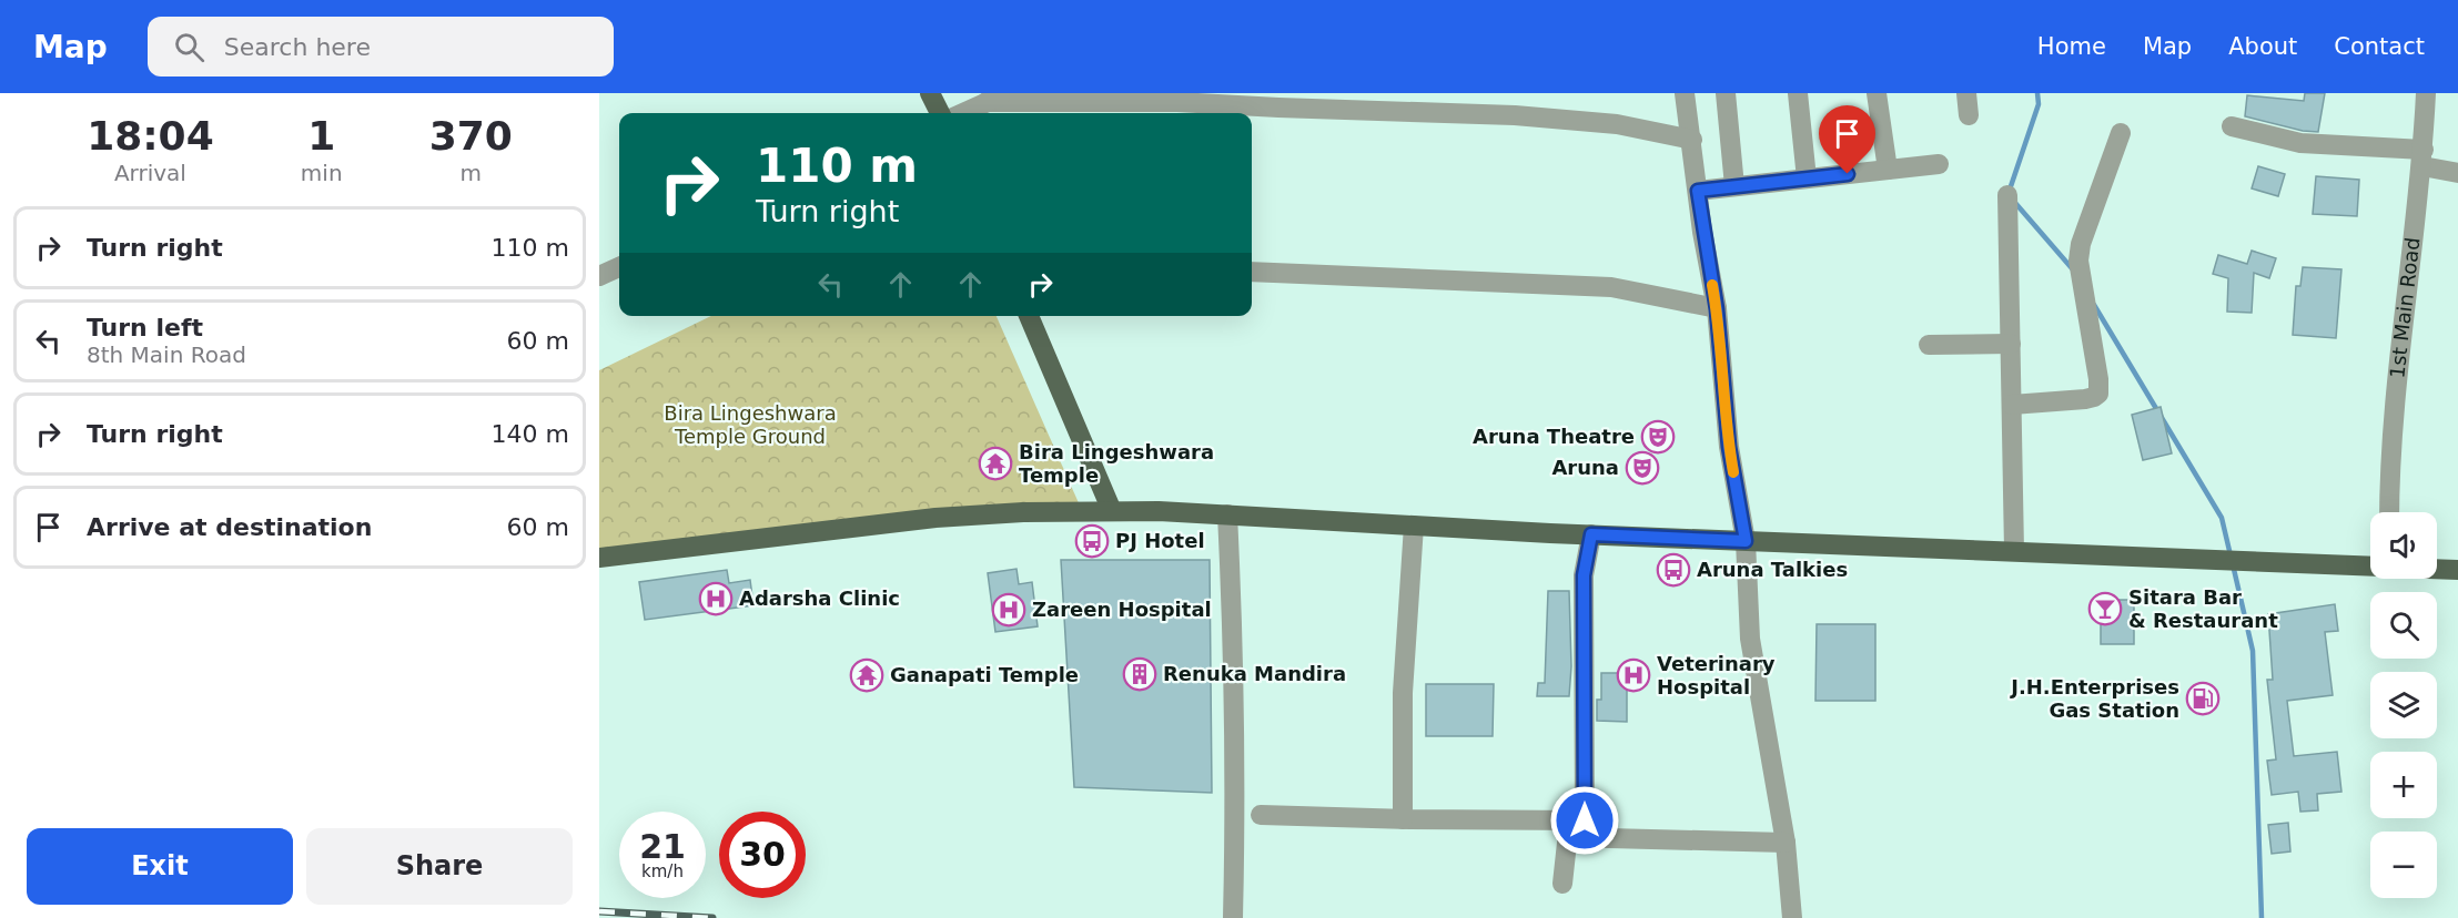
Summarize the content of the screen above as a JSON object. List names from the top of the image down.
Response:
{
  "streets": {
    "street": ["1st Main Road"]
  },
  "parks": ["Bira Lingeshwara Temple Ground"],
  "places": {
    "theatre": ["Aruna Theatre", "Aruna"],
    "temple": ["Bira Lingeshwara Temple", "Ganapati Temple"],
    "bus stop": ["PJ Hotel", "Aruna Talkies"],
    "hospital": ["Adarsha Clinic", "Zareen Hospital", "Veterinary Hospital"],
    "bar": ["Sitara Bar & Restaurant"],
    "building": ["Renuka Mandira"],
    "fuel station": ["J.H.Enterprises Gas Station"]
  },
  "page": {
    "header": "Map",
    "search": "Search here",
    "nav": [
      "Home",
      "Map",
      "About",
      "Contact"
    ],
    "eta": [
      "18:04",
      "Arrival",
      "1",
      "min",
      "370",
      "m"
    ],
    "turn": ["110 m", "Turn right"],
    "list": [
      {
        "name": "Turn right",
        "value": "110 m"
      },
      {
        "name": "Turn left",
        "note": "8th Main Road",
        "value": "60 m"
      },
      {
        "name": "Turn right",
        "value": "140 m"
      },
      {
        "name": "Arrive at destination",
        "value": "60 m"
      }
    ],
    "map_buttons": ["+", "−"],
    "speed": "21 km/h",
    "limit": "30",
    "buttons": ["Exit", "Share"]
  }
}
